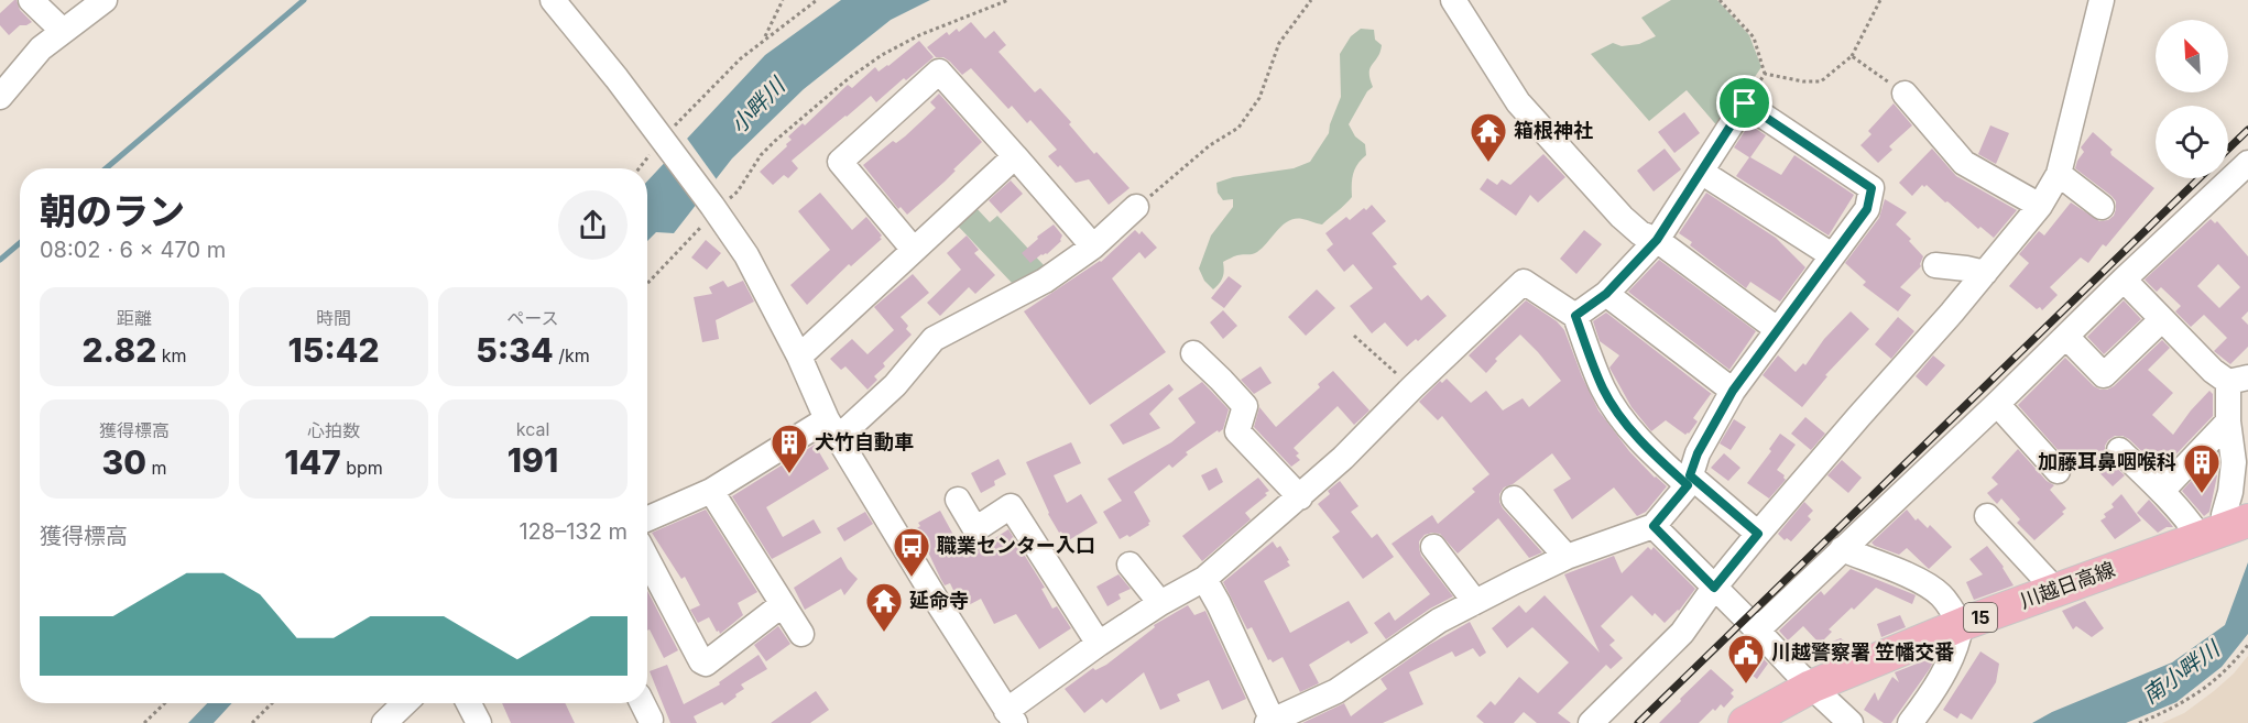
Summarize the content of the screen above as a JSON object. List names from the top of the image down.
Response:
{
  "streets": {
    "main road": ["川越日高線", "15"]
  },
  "water": ["小畔川", "南小畔川"],
  "places": {
    "temple": ["箱根神社", "延命寺"],
    "building": ["犬竹自動車", "加藤耳鼻咽喉科"],
    "bus stop": ["職業センター入口"],
    "public building": ["川越警察署 笠幡交番"]
  },
  "north": "top left",
  "page": {
    "heading": ["朝のラン", "08:02 · 6 × 470 m"],
    "stats": [
      ["距離", "2.82 km"],
      ["時間", "15:42"],
      ["ペース", "5:34 /km"],
      ["獲得標高", "30 m"],
      ["心拍数", "147 bpm"],
      ["kcal", "191"]
    ],
    "chart": ["獲得標高", "128–132 m"]
  }
}
